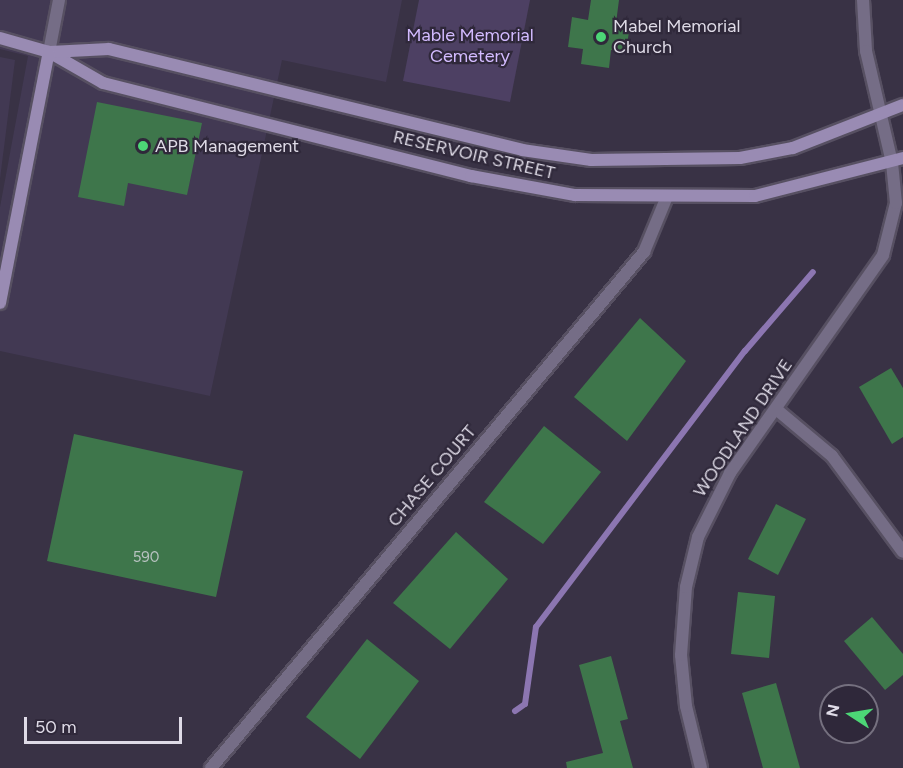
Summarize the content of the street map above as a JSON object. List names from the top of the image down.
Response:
{
  "streets": {
    "main road": ["RESERVOIR STREET"],
    "street": ["WOODLAND DRIVE", "CHASE COURT"]
  },
  "crossings": [
    ["RESERVOIR STREET", "WOODLAND DRIVE"],
    ["RESERVOIR STREET", "CHASE COURT"]
  ],
  "parks": ["Mable Memorial Cemetery"],
  "places": ["Mabel Memorial Church", "APB Management"],
  "house_numbers": ["590"],
  "scale_bar": "50 m",
  "north": "left"
}
